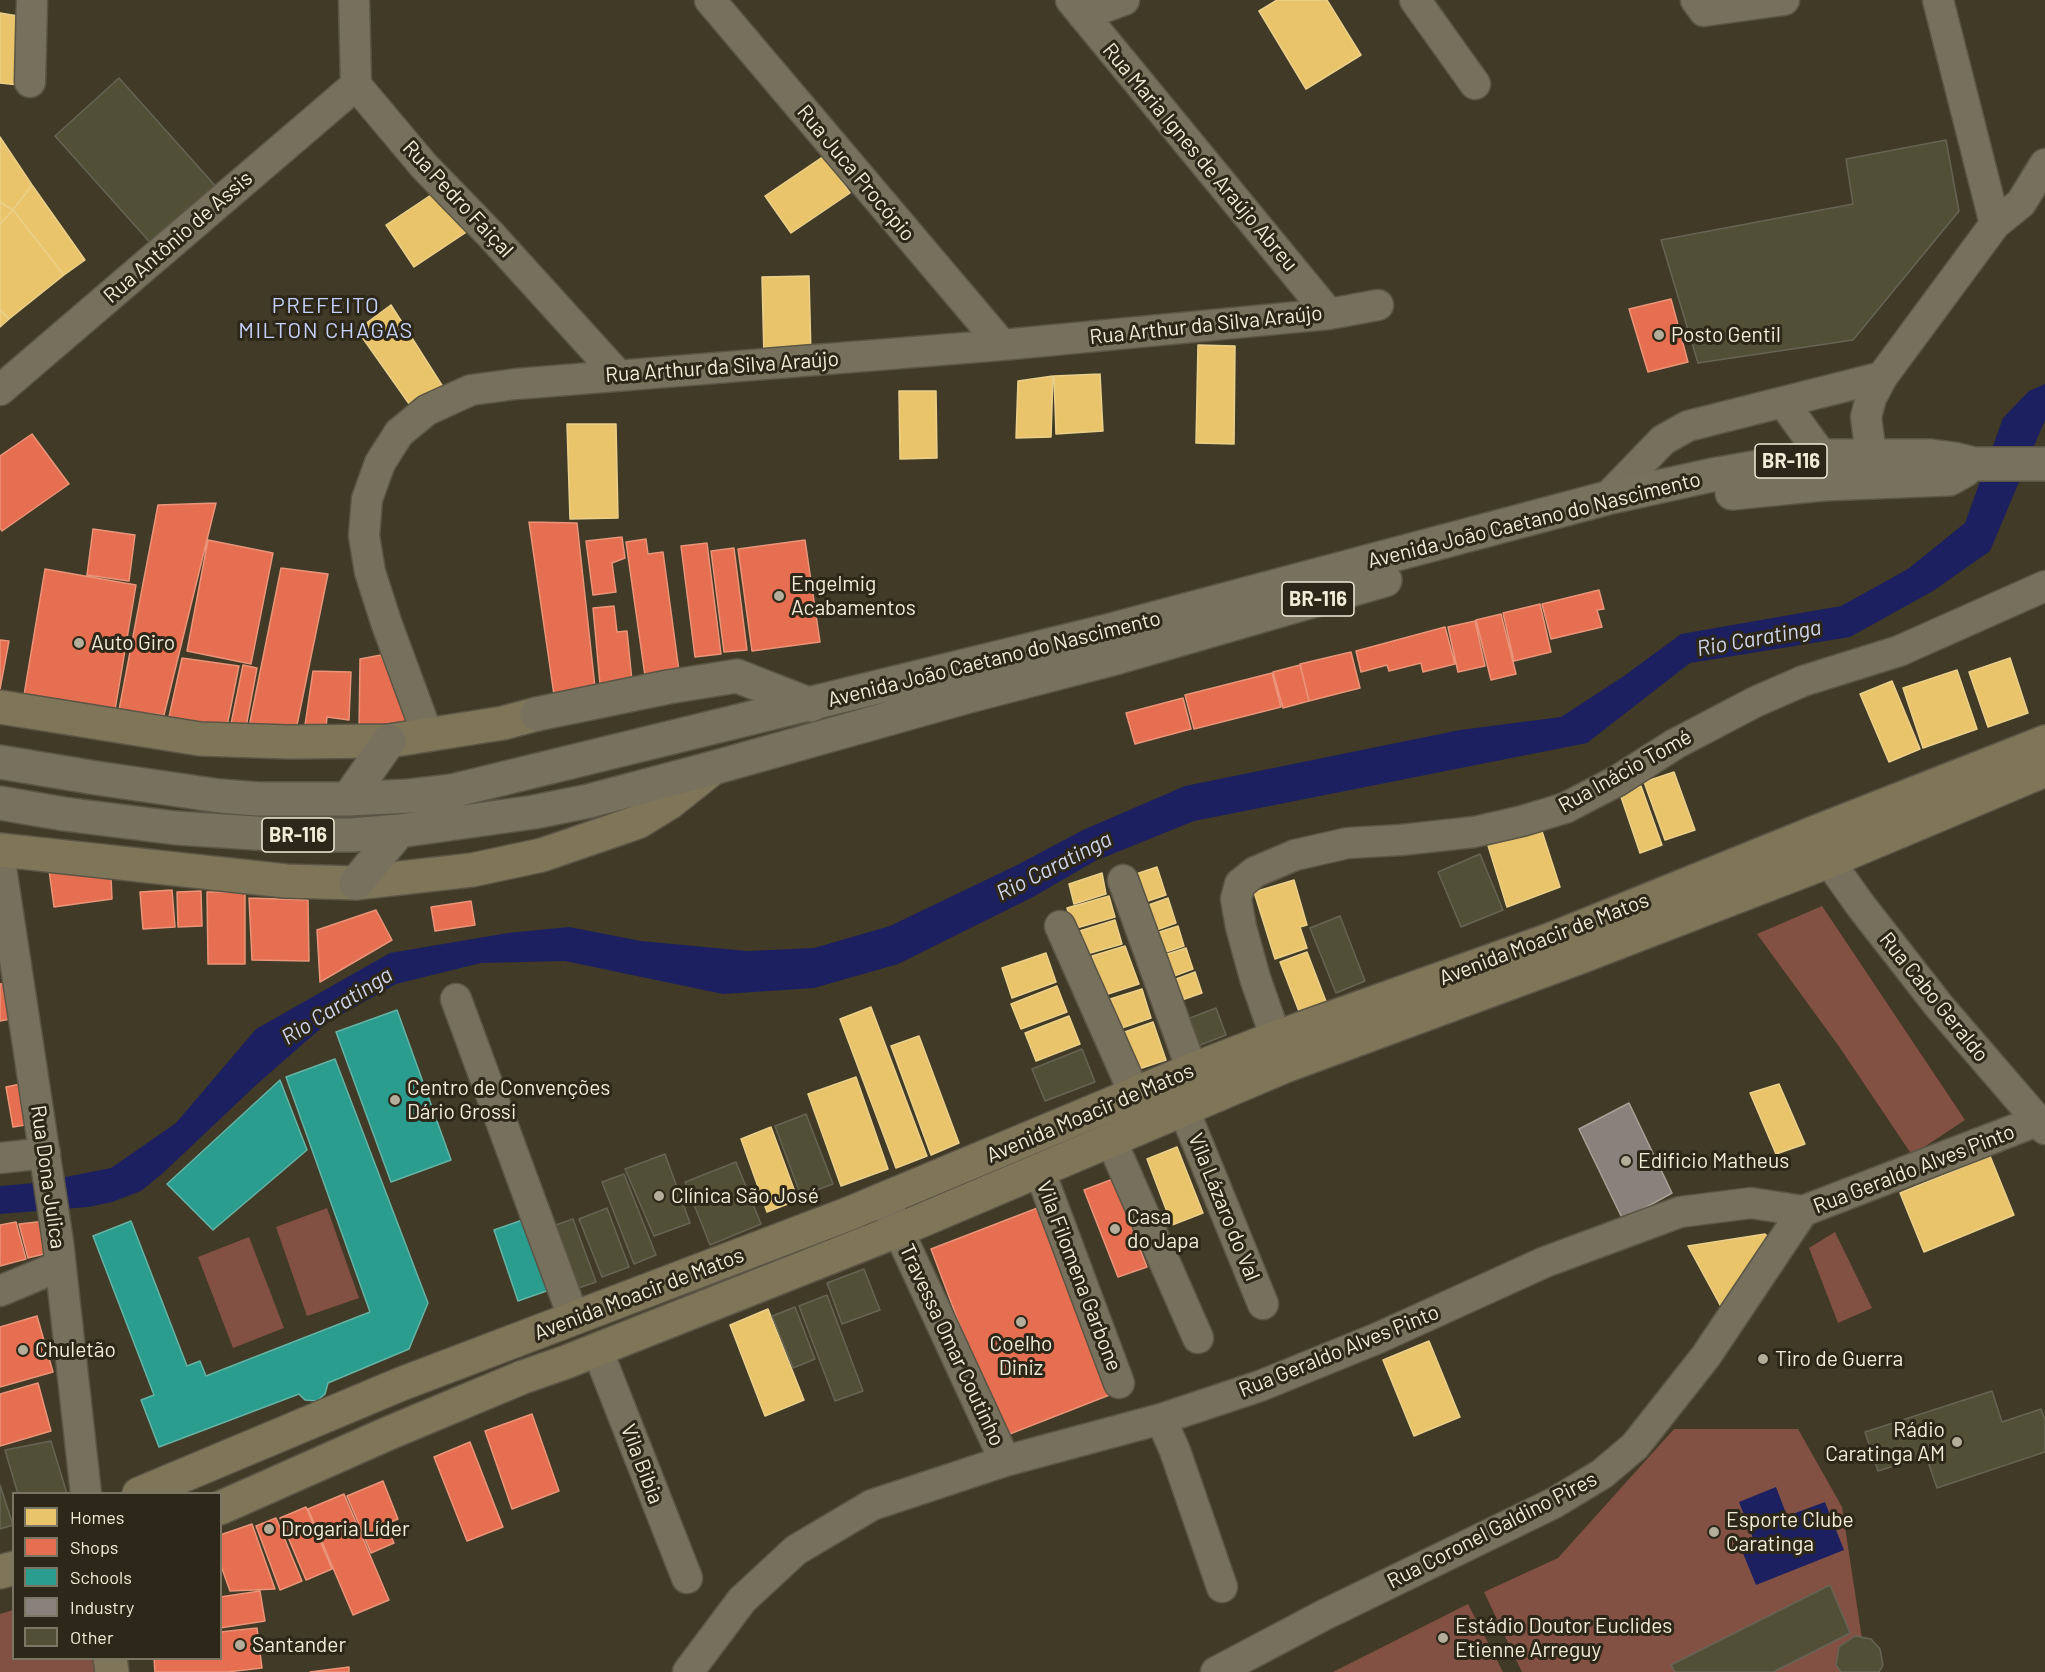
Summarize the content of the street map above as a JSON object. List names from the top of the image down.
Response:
{
  "streets": {
    "highway": ["BR-116", "Avenida João Caetano do Nascimento"],
    "main road": ["Avenida Moacir de Matos"],
    "street": [
      "Rua Maria Ignes de Araújo Abreu",
      "Rua Juca Procópio",
      "Rua Pedro Faiçal",
      "Rua Antônio de Assis",
      "Rua Arthur da Silva Araújo",
      "Rua Inácio Tomé",
      "Rua Cabo Geraldo",
      "Rua Geraldo Alves Pinto",
      "Rua Dona Julica",
      "Vila Lázaro do Val",
      "Vila Filomena Garbone",
      "Travessa Omar Coutinho",
      "Vila Bibia",
      "Rua Coronel Galdino Pires"
    ]
  },
  "crossings": [
    ["Rua Maria Ignes de Araújo Abreu", "Rua Arthur da Silva Araújo"],
    ["Rua Juca Procópio", "Rua Arthur da Silva Araújo"],
    ["Rua Pedro Faiçal", "Rua Antônio de Assis"],
    ["Rua Pedro Faiçal", "Rua Arthur da Silva Araújo"],
    ["Rua Inácio Tomé", "Avenida Moacir de Matos"],
    ["Avenida Moacir de Matos", "Rua Cabo Geraldo"],
    ["Avenida Moacir de Matos", "Vila Lázaro do Val"],
    ["Avenida Moacir de Matos", "Vila Filomena Garbone"],
    ["Avenida Moacir de Matos", "Travessa Omar Coutinho"],
    ["Avenida Moacir de Matos", "Vila Bibia"],
    ["Rua Cabo Geraldo", "Rua Geraldo Alves Pinto"],
    ["Rua Geraldo Alves Pinto", "Travessa Omar Coutinho"],
    ["Rua Geraldo Alves Pinto", "Rua Coronel Galdino Pires"]
  ],
  "districts": ["PREFEITO MILTON CHAGAS"],
  "water": ["Rio Caratinga"],
  "places": [
    "Posto Gentil",
    "Engelmig Acabamentos",
    "Auto Giro",
    "Centro de Convenções Dário Grossi",
    "Edificio Matheus",
    "Clínica São José",
    "Casa do Japa",
    "Coelho Diniz",
    "Chuletão",
    "Tiro de Guerra",
    "Rádio Caratinga AM",
    "Drogaria Líder",
    "Esporte Clube Caratinga",
    "Estádio Doutor Euclides Etienne Arreguy",
    "Santander"
  ],
  "legend": [
    "Homes",
    "Shops",
    "Schools",
    "Industry",
    "Other"
  ]
}
